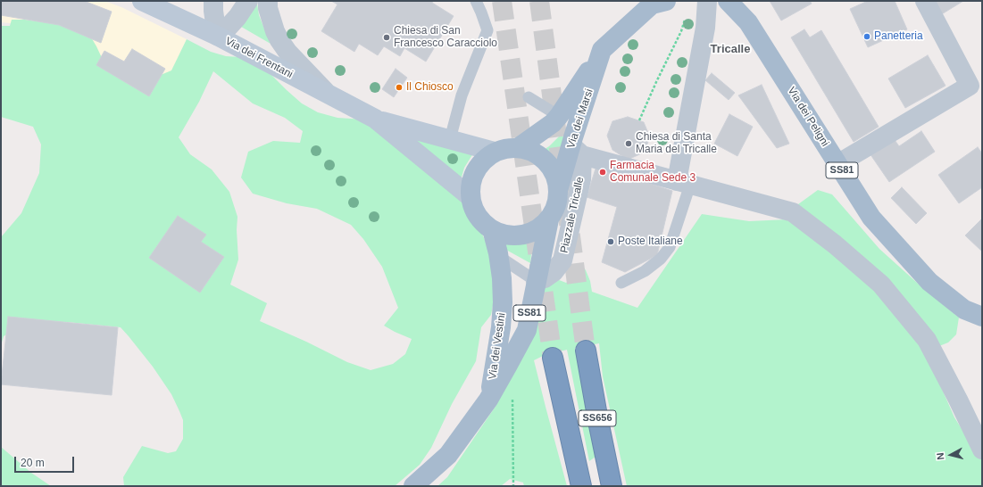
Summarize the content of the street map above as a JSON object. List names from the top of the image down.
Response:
{
  "streets": {
    "highway": ["SS656"],
    "main road": [
      "Via dei Frentani",
      "Via dei Peligni",
      "Via dei Marsi",
      "SS81",
      "Via dei Vestini"
    ],
    "street": ["Piazzale Tricalle"]
  },
  "crossings": [
    ["Via dei Frentani", "Via dei Marsi"],
    ["Via dei Frentani", "SS81"],
    ["Via dei Frentani", "Via dei Vestini"],
    ["Via dei Marsi", "SS81"],
    ["Via dei Marsi", "Piazzale Tricalle"],
    ["Via dei Marsi", "Via dei Vestini"],
    ["SS81", "Via dei Vestini"],
    ["Piazzale Tricalle", "Via dei Vestini"]
  ],
  "districts": ["Tricalle"],
  "places": [
    "Panetteria",
    "Chiesa di San Francesco Caracciolo",
    "Il Chiosco",
    "Chiesa di Santa Maria del Tricalle",
    "Farmacia Comunale Sede 3",
    "Poste Italiane"
  ],
  "scale_bar": "20 m",
  "north": "left"
}
